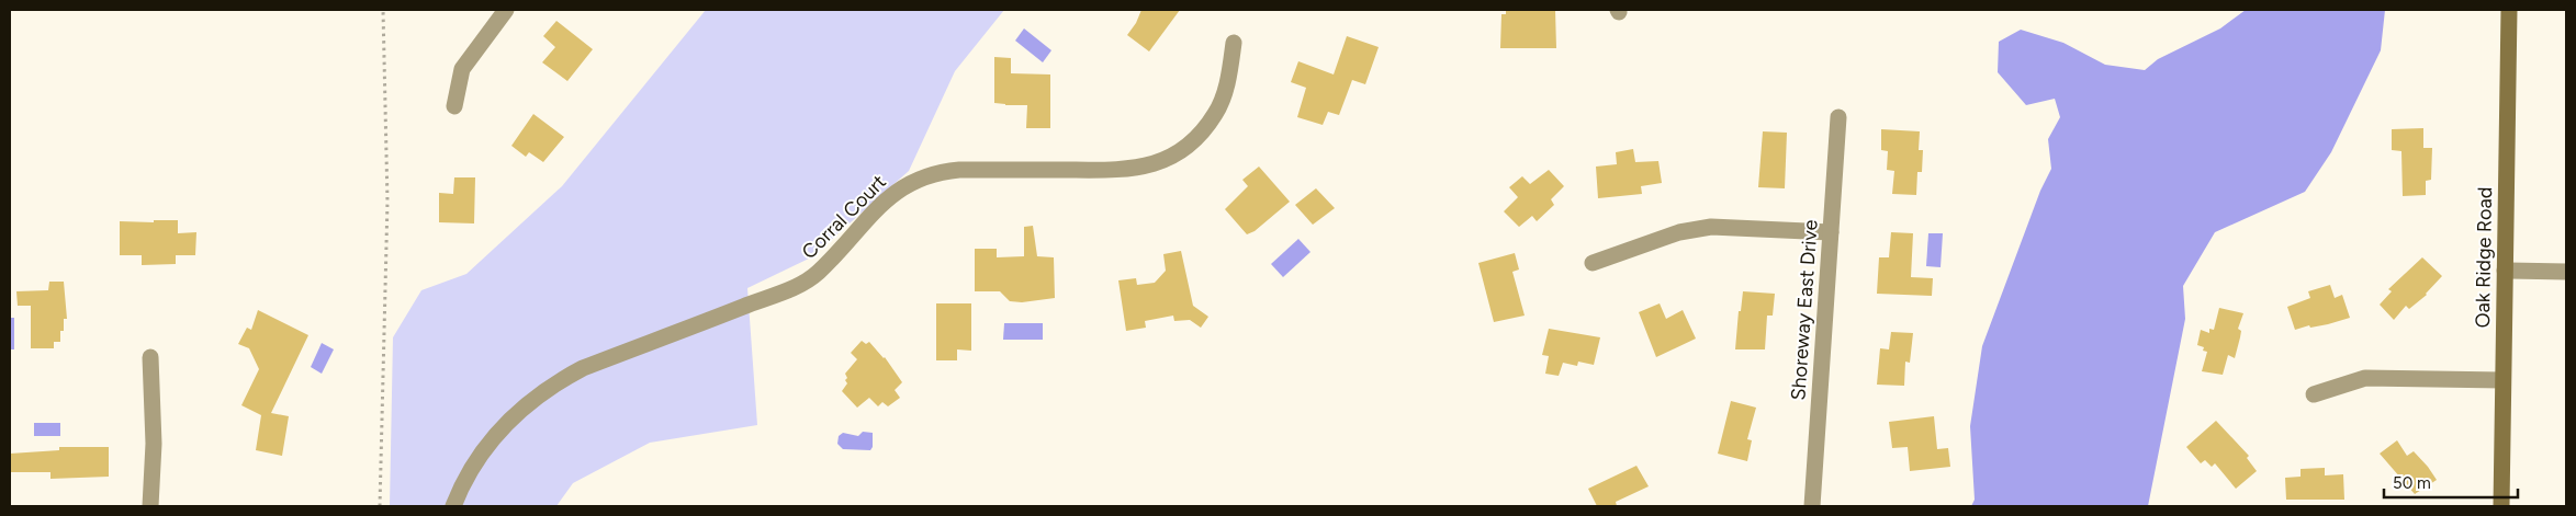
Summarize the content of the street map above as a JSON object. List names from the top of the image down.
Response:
{
  "streets": {
    "street": ["Corral Court", "Oak Ridge Road", "Shoreway East Drive"]
  },
  "scale_bar": "50 m"
}
